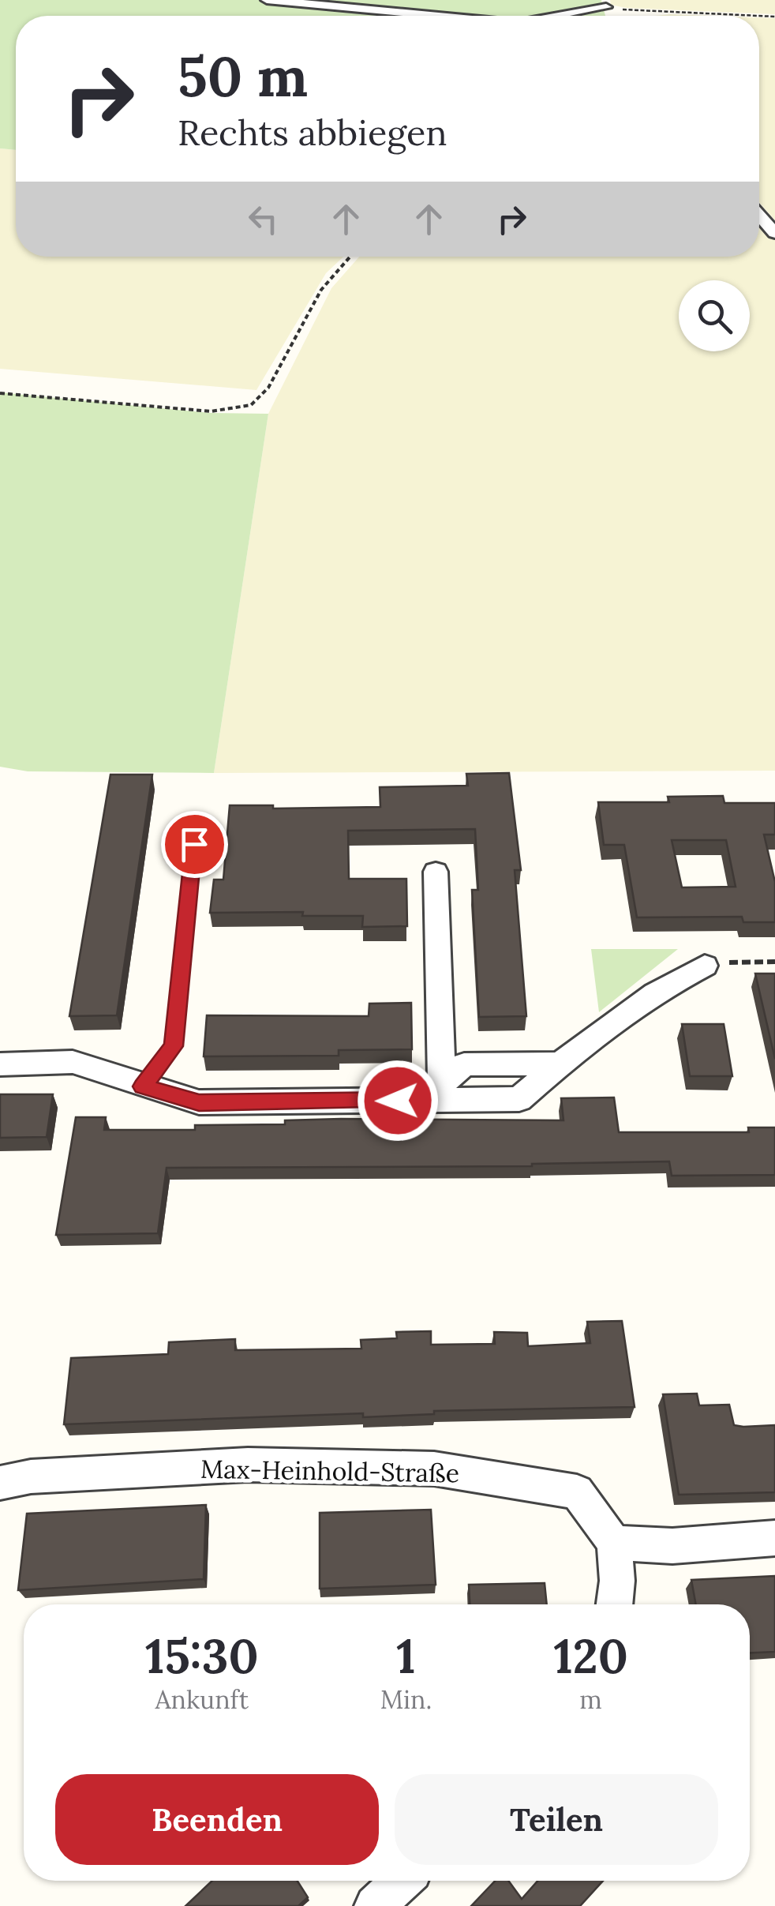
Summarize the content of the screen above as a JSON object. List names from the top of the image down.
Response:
{
  "streets": {
    "street": ["Max-Heinhold-Straße"]
  },
  "page": {
    "turn": ["50 m", "Rechts abbiegen"],
    "eta": [
      "15:30",
      "Ankunft",
      "1",
      "Min.",
      "120",
      "m"
    ],
    "buttons": ["Beenden", "Teilen"]
  }
}
